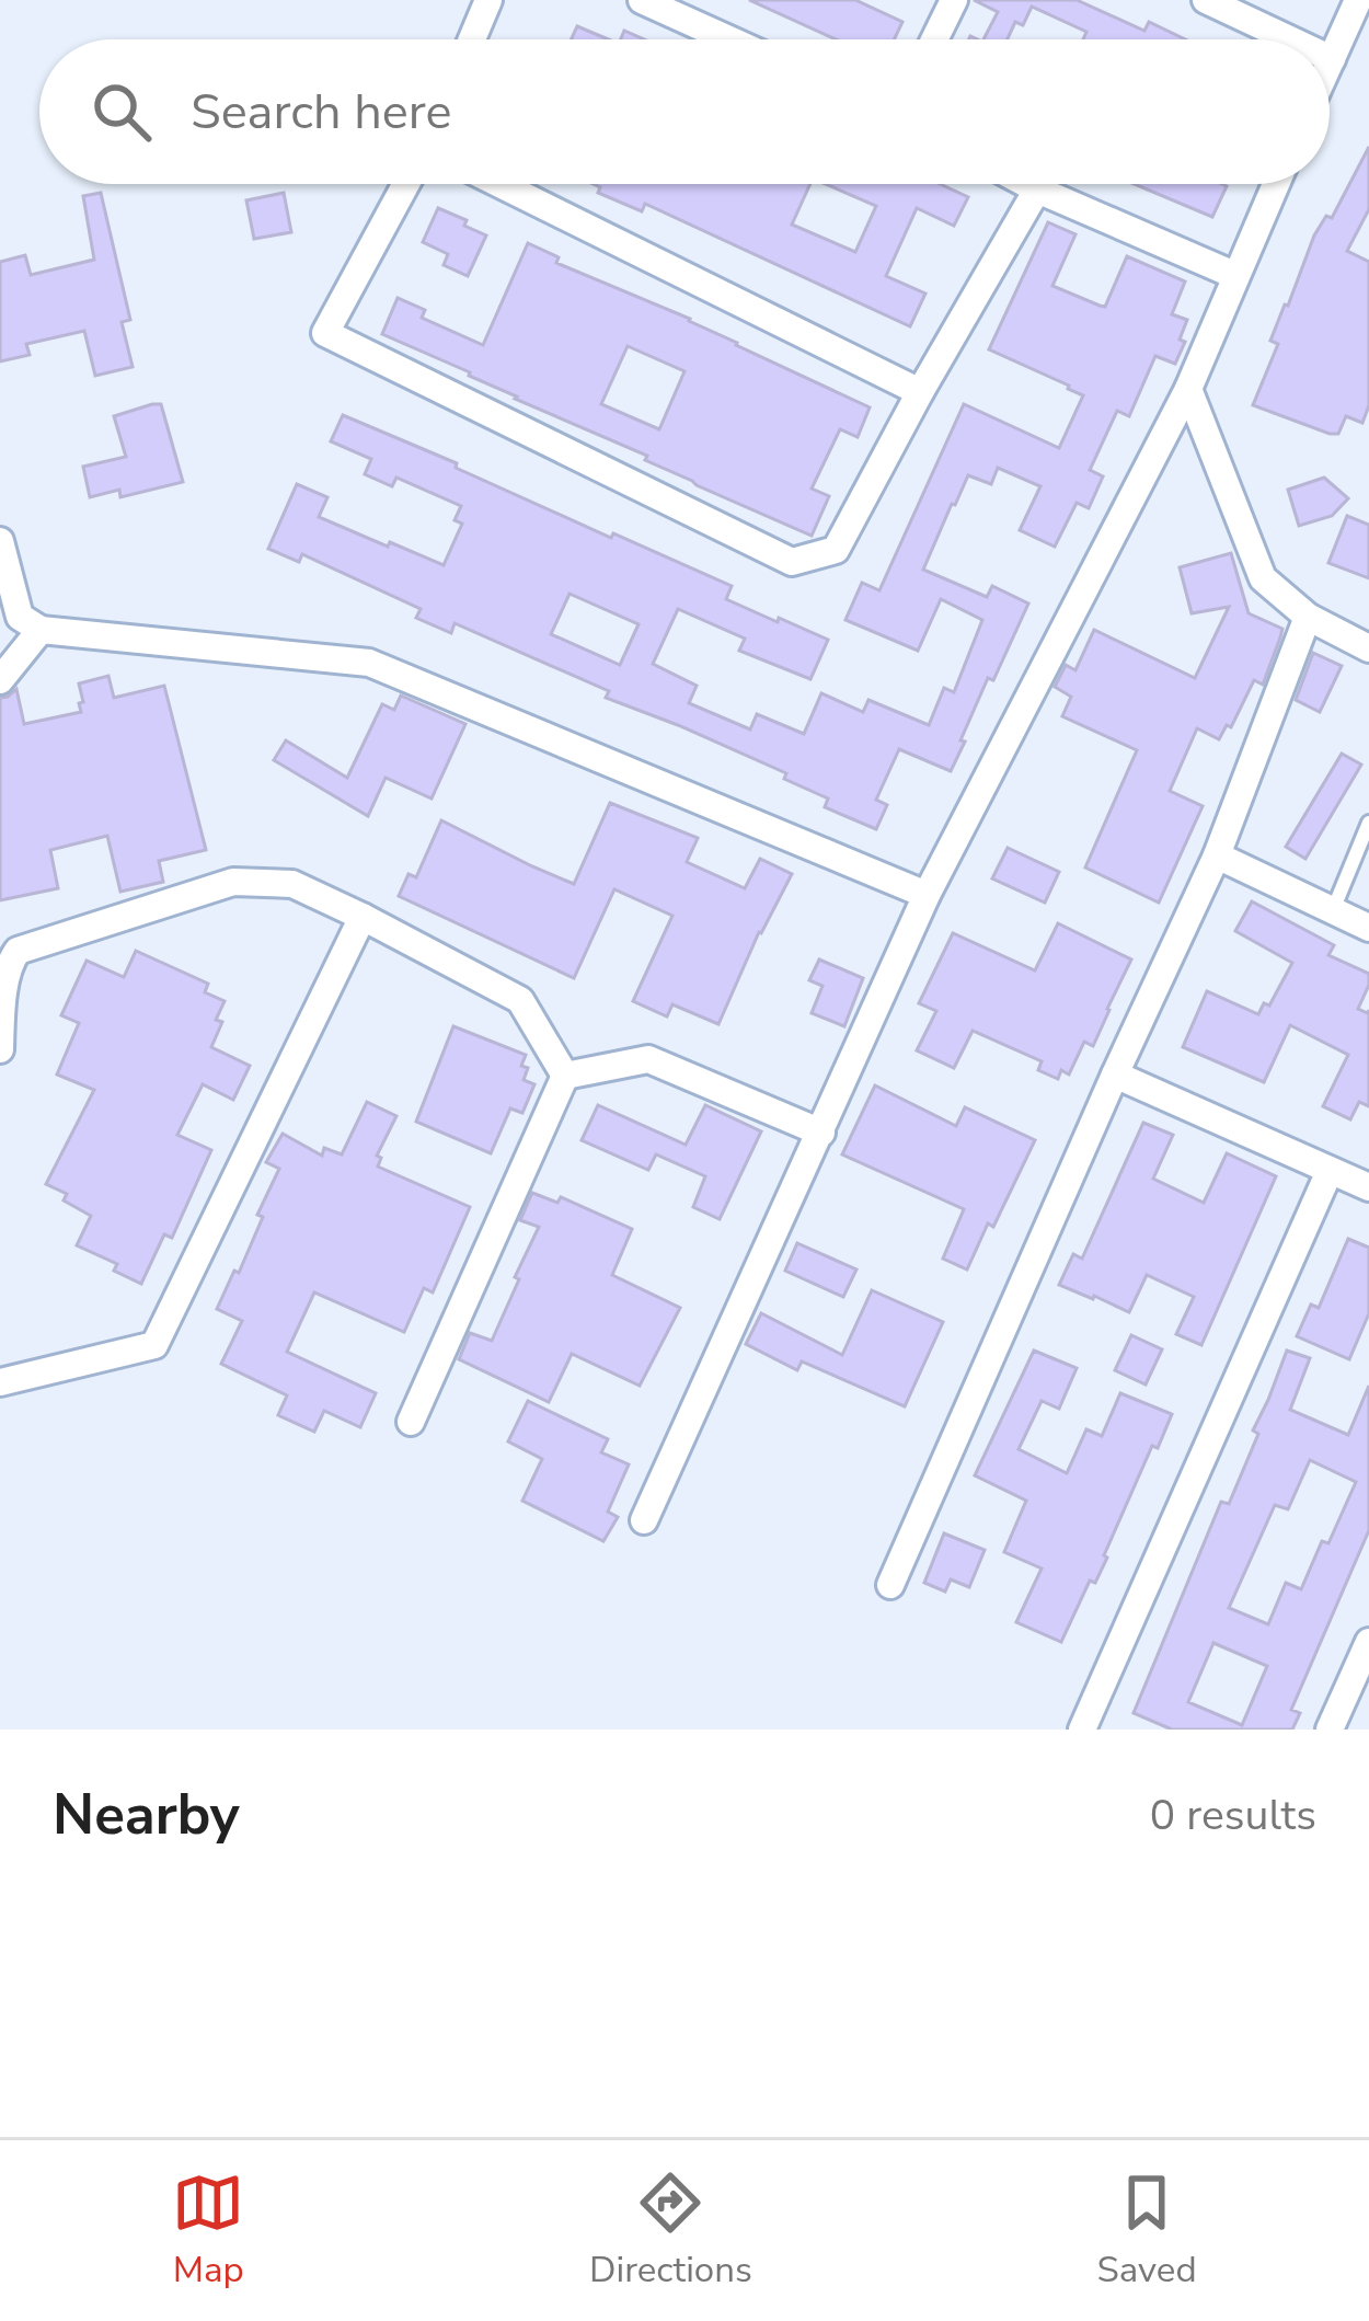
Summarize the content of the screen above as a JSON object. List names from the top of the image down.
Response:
{
  "page": {
    "search": "Search here",
    "heading": ["Nearby", "0 results"],
    "nav": ["Map", "Directions", "Saved"]
  }
}
